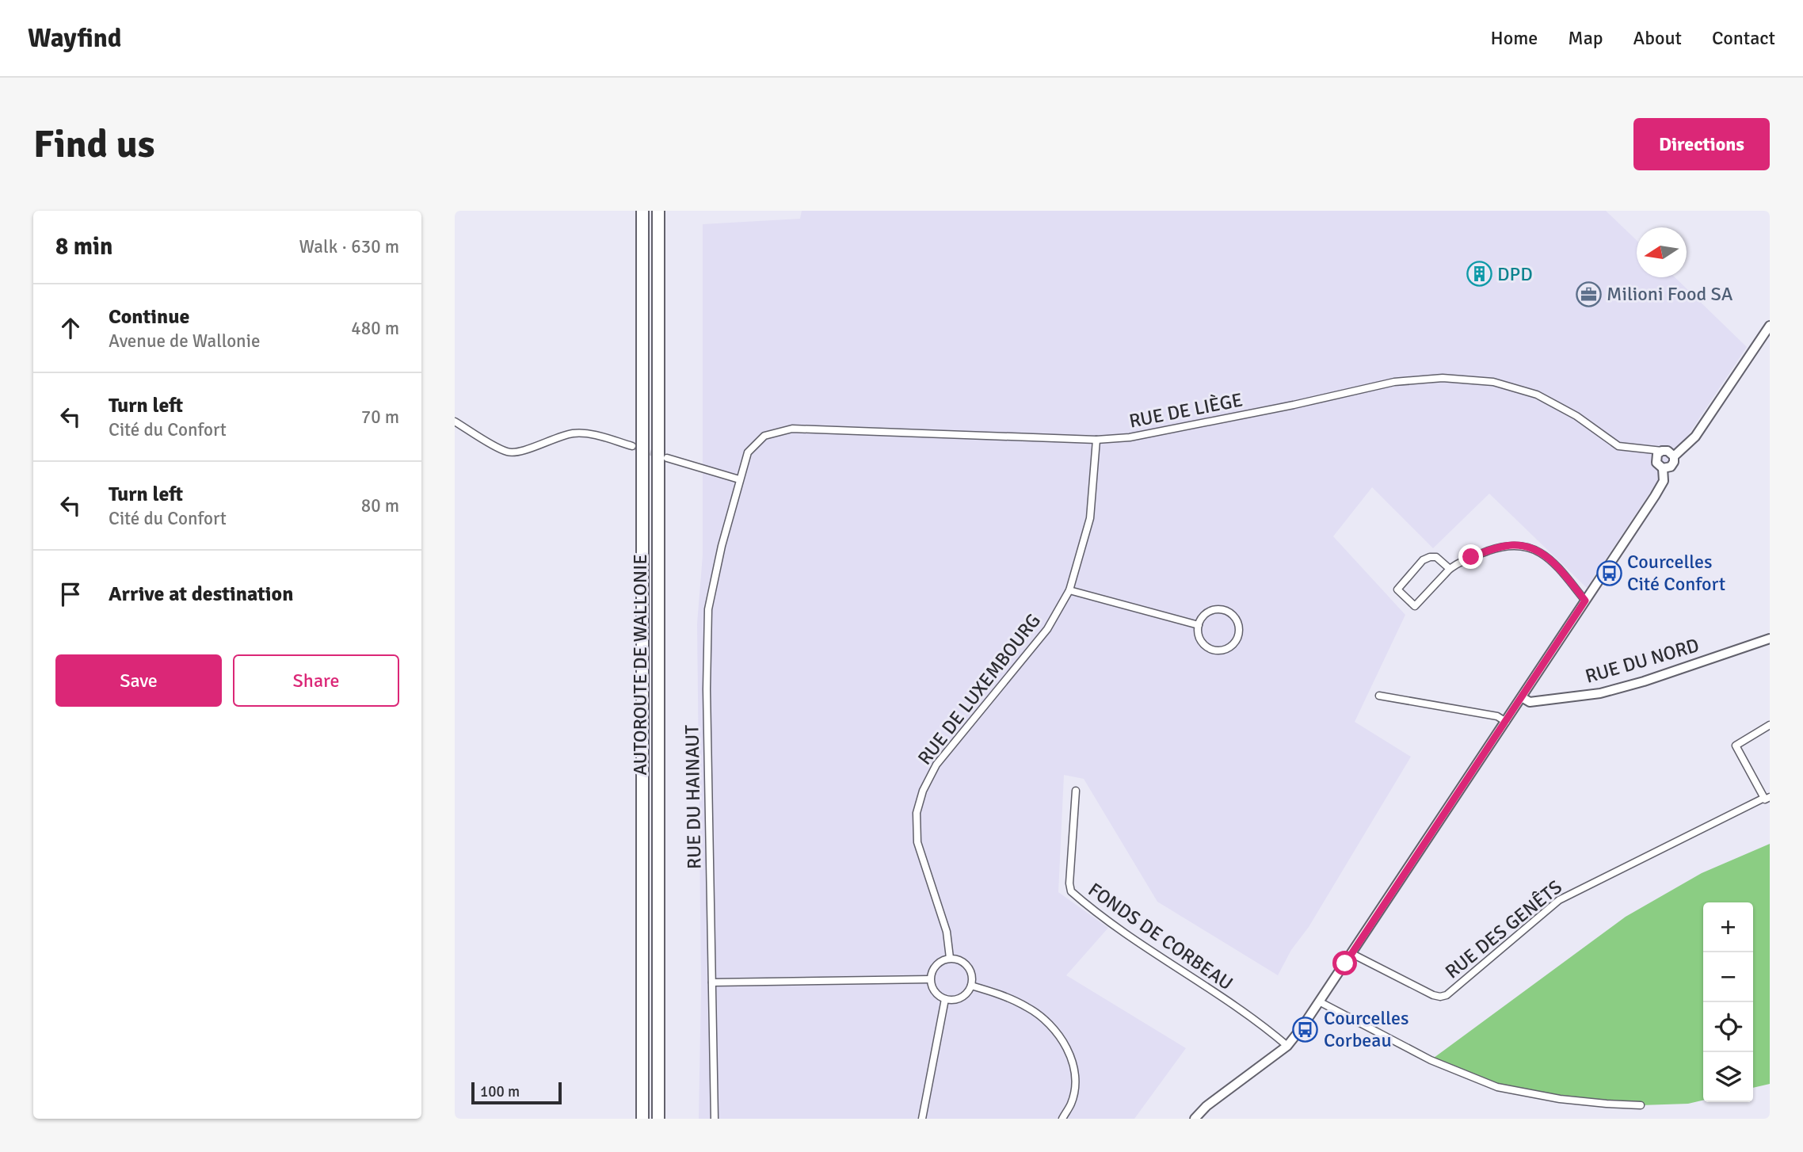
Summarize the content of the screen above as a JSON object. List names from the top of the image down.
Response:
{
  "streets": {
    "highway": ["AUTOROUTE DE WALLONIE"],
    "street": [
      "RUE DE LIÈGE",
      "RUE DU NORD",
      "RUE DE LUXEMBOURG",
      "RUE DU HAINAUT",
      "RUE DES GENÊTS",
      "FONDS DE CORBEAU"
    ]
  },
  "crossings": [
    ["RUE DE LIÈGE", "RUE DE LUXEMBOURG"],
    ["RUE DE LIÈGE", "RUE DU HAINAUT"]
  ],
  "places": {
    "building": ["DPD"],
    "office": ["Milioni Food SA"],
    "bus stop": ["Courcelles Cité Confort", "Courcelles Corbeau"]
  },
  "scale_bar": "100 m",
  "north": "left",
  "page": {
    "header": "Wayfind",
    "nav": [
      "Home",
      "Map",
      "About",
      "Contact"
    ],
    "buttons": [
      "Directions",
      ["Save", "Share"]
    ],
    "title": "Find us",
    "heading": ["8 min", "Walk · 630 m"],
    "list": [
      ["Continue", "Avenue de Wallonie", "480 m"],
      ["Turn left", "Cité du Confort", "70 m"],
      ["Turn left", "Cité du Confort", "80 m"],
      "Arrive at destination"
    ],
    "map_buttons": ["+", "−"],
    "scale": "100 m"
  }
}
